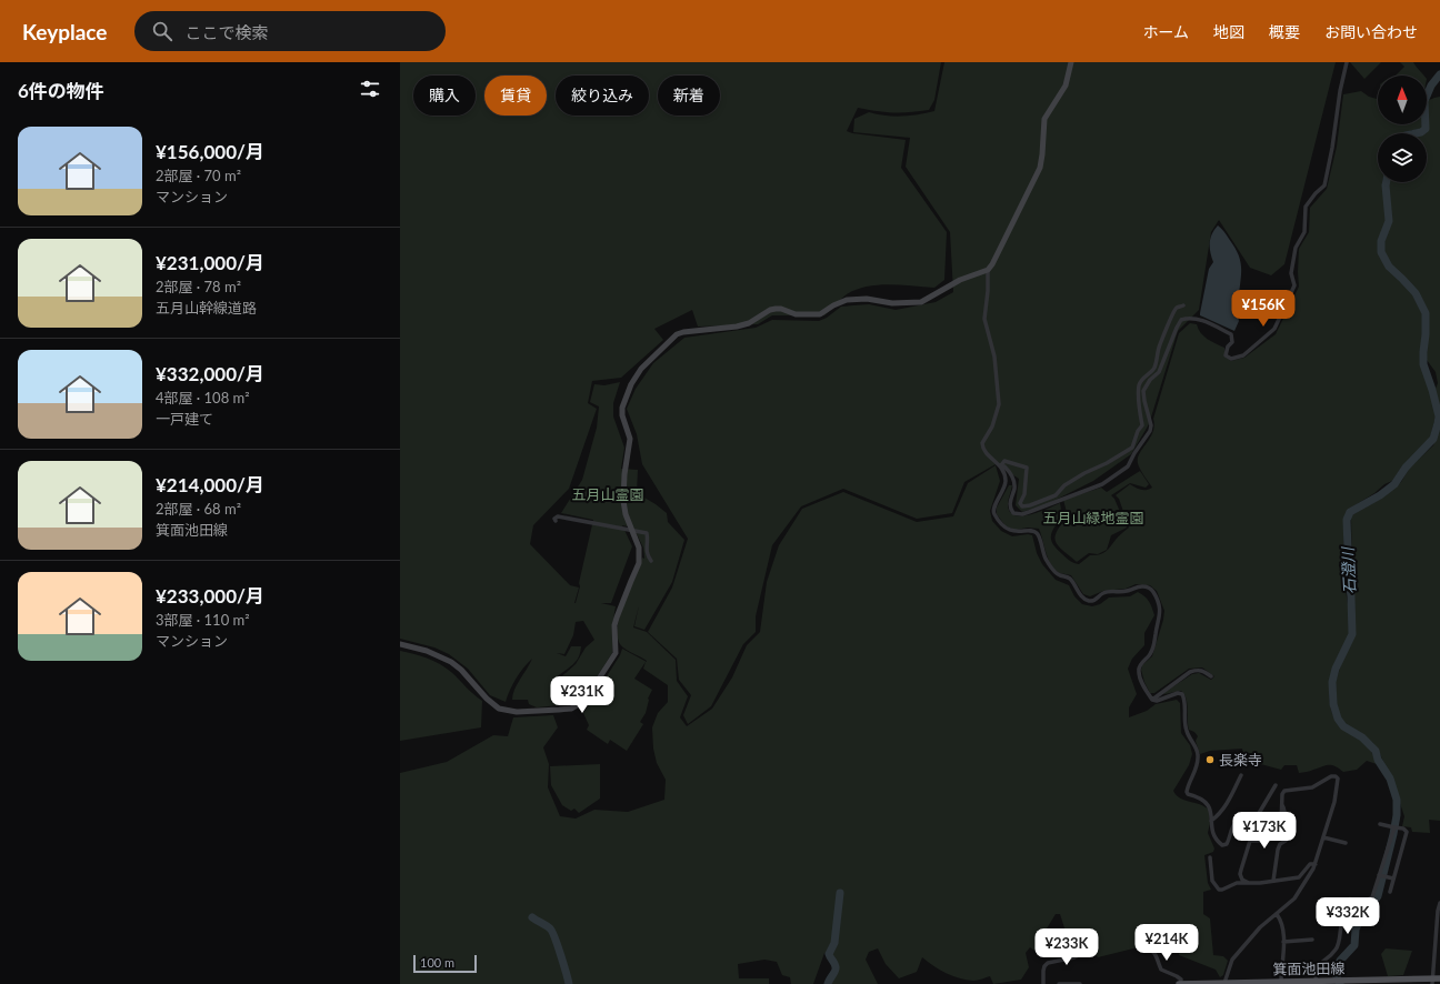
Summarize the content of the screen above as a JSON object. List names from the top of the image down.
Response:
{
  "streets": {
    "main road": ["箕面池田線"]
  },
  "water": ["石澄川"],
  "parks": ["五月山霊園", "五月山緑地霊園"],
  "places": ["長楽寺"],
  "scale_bar": "100 m",
  "north": "top",
  "page": {
    "header": "Keyplace",
    "search": "ここで検索",
    "nav": [
      "ホーム",
      "地図",
      "概要",
      "お問い合わせ"
    ],
    "heading": "6件の物件",
    "chip": [
      "購入",
      "賃貸",
      "絞り込み",
      "新着"
    ],
    "list": [
      {
        "name": "¥156,000/月",
        "note": "2部屋 · 70 m² · マンション"
      },
      {
        "name": "¥231,000/月",
        "note": "2部屋 · 78 m² · 五月山幹線道路"
      },
      {
        "name": "¥332,000/月",
        "note": "4部屋 · 108 m² · 一戸建て"
      },
      {
        "name": "¥214,000/月",
        "note": "2部屋 · 68 m² · 箕面池田線"
      },
      {
        "name": "¥233,000/月",
        "note": "3部屋 · 110 m² · マンション"
      }
    ],
    "price": [
      "¥156K",
      "¥231K",
      "¥173K",
      "¥332K",
      "¥214K",
      "¥233K"
    ],
    "scale": "100 m"
  }
}
